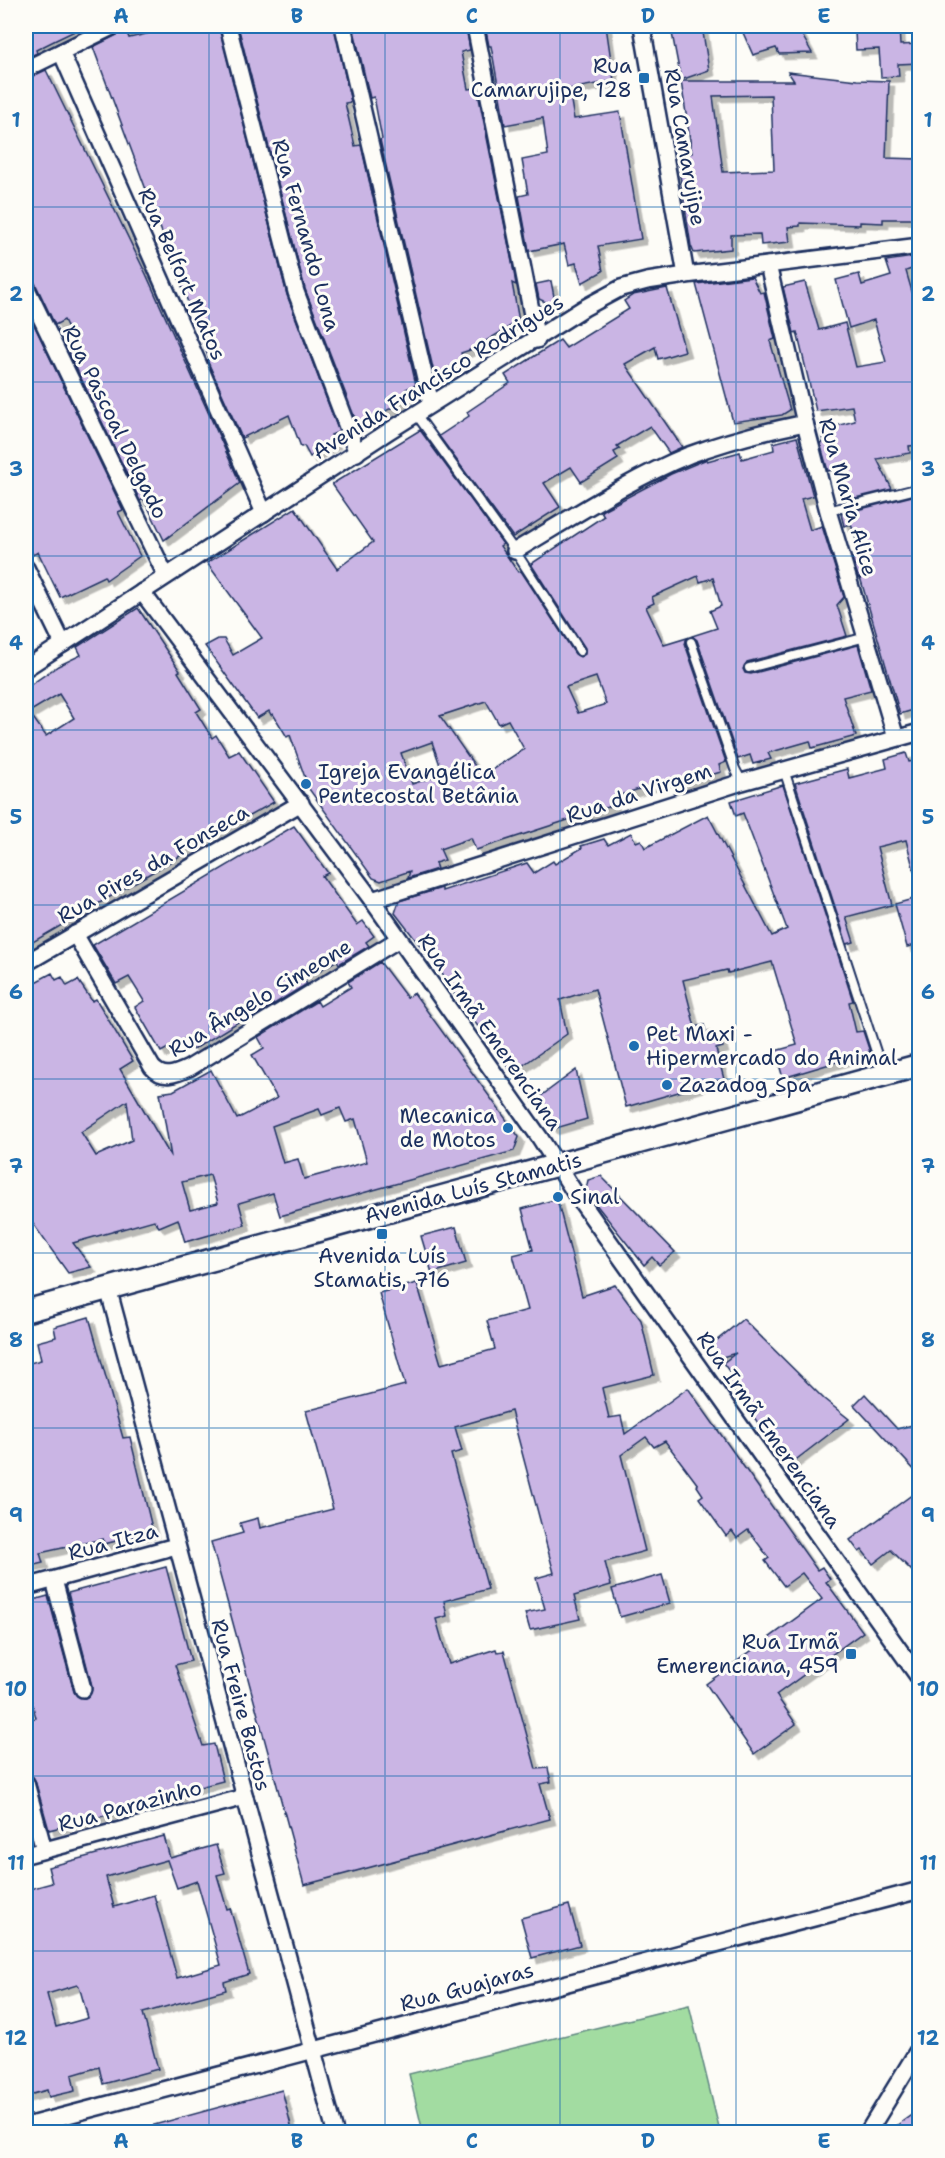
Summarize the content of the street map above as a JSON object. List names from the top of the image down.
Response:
{
  "streets": {
    "main road": ["Avenida Luís Stamatis"],
    "street": [
      "Rua Camarujipe",
      "Rua Fernando Lona",
      "Rua Belfort Matos",
      "Avenida Francisco Rodrigues",
      "Rua Pascoal Delgado",
      "Rua Maria Alice",
      "Rua da Virgem",
      "Rua Pires da Fonseca",
      "Rua Ângelo Simeone",
      "Rua Irmã Emerenciana",
      "Rua Itza",
      "Rua Freire Bastos",
      "Rua Parazinho",
      "Rua Guajaras"
    ]
  },
  "crossings": [
    ["Rua Camarujipe", "Avenida Francisco Rodrigues"],
    ["Rua Fernando Lona", "Avenida Francisco Rodrigues"],
    ["Rua Belfort Matos", "Avenida Francisco Rodrigues"],
    ["Avenida Francisco Rodrigues", "Rua Pascoal Delgado"],
    ["Avenida Francisco Rodrigues", "Rua Maria Alice"],
    ["Avenida Francisco Rodrigues", "Rua Irmã Emerenciana"],
    ["Rua Maria Alice", "Rua da Virgem"],
    ["Rua da Virgem", "Rua Irmã Emerenciana"],
    ["Rua Pires da Fonseca", "Rua Ângelo Simeone"],
    ["Rua Pires da Fonseca", "Rua Irmã Emerenciana"],
    ["Rua Ângelo Simeone", "Rua Irmã Emerenciana"],
    ["Rua Irmã Emerenciana", "Avenida Luís Stamatis"],
    ["Avenida Luís Stamatis", "Rua Freire Bastos"],
    ["Rua Itza", "Rua Freire Bastos"],
    ["Rua Freire Bastos", "Rua Parazinho"],
    ["Rua Freire Bastos", "Rua Guajaras"]
  ],
  "places": {
    "transit": ["Rua Camarujipe, 128", "Avenida Luís Stamatis, 716", "Rua Irmã Emerenciana, 459"],
    "other": [
      "Igreja Evangélica Pentecostal Betânia",
      "Pet Maxi - Hipermercado do Animal",
      "Zazadog Spa",
      "Mecanica de Motos",
      "Sinal"
    ]
  },
  "grid": {
    "columns": [
      "A",
      "B",
      "C",
      "D",
      "E"
    ],
    "rows": [
      "1",
      "2",
      "3",
      "4",
      "5",
      "6",
      "7",
      "8",
      "9",
      "10",
      "11",
      "12"
    ]
  }
}
